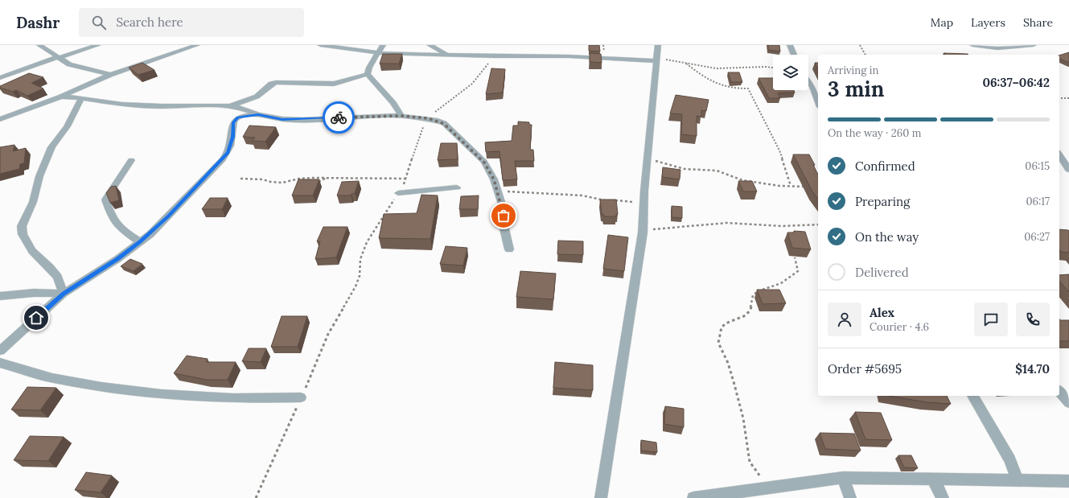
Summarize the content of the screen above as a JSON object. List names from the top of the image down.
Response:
{
  "page": {
    "header": "Dashr",
    "search": "Search here",
    "nav": ["Map", "Layers", "Share"],
    "heading": ["3 min", "Arriving in", "06:37–06:42"],
    "panel": [
      "Alex",
      "Courier · 4.6",
      "Order #5695",
      "$14.70"
    ],
    "bar": "On the way · 260 m",
    "list": [
      ["Confirmed", "06:15"],
      ["Preparing", "06:17"],
      ["On the way", "06:27"],
      "Delivered"
    ]
  }
}
